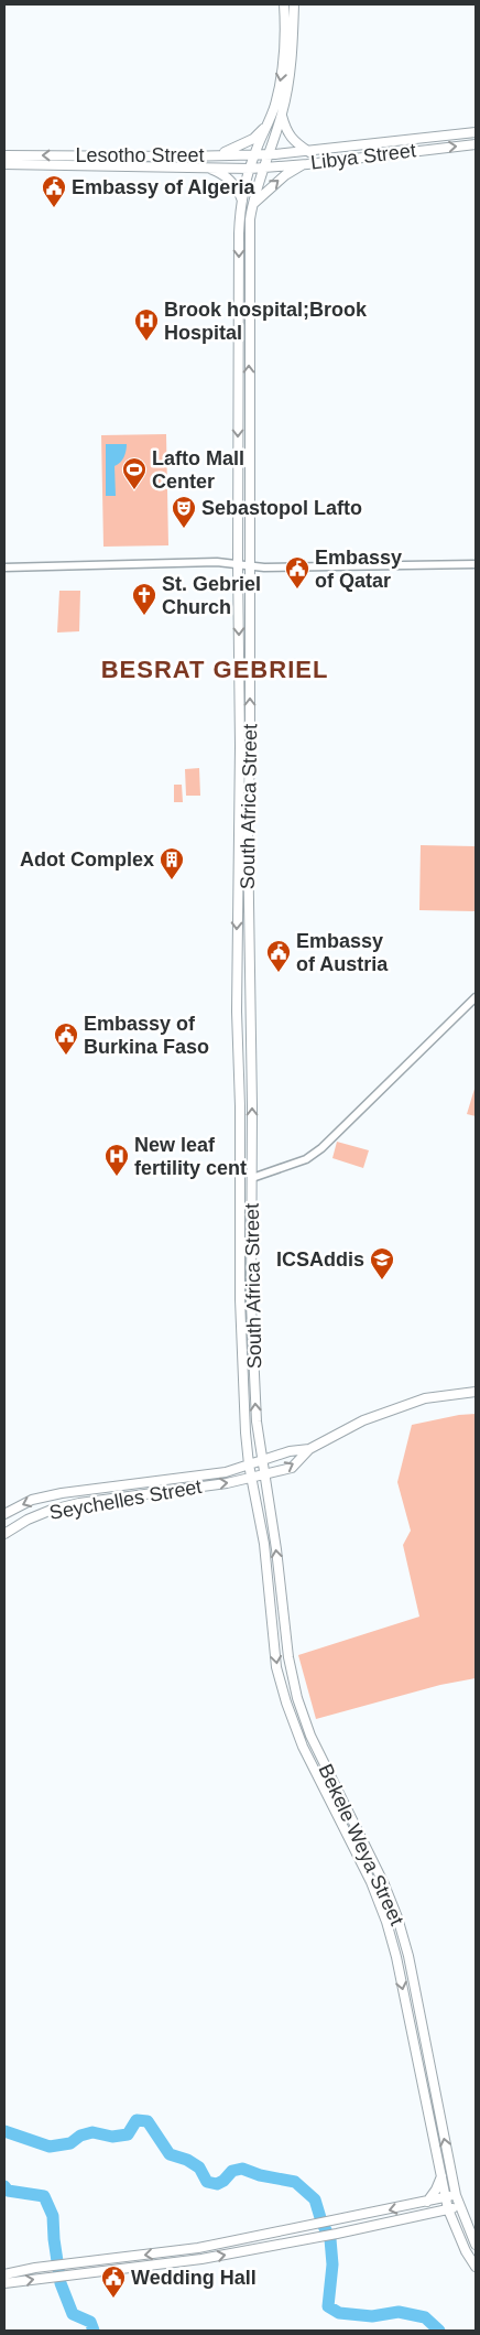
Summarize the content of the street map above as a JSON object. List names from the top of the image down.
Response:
{
  "streets": {
    "main road": [
      "Lesotho Street",
      "Libya Street",
      "South Africa Street",
      "Seychelles Street",
      "Bekele Weya Street"
    ]
  },
  "crossings": [
    ["Lesotho Street", "Libya Street"],
    ["Lesotho Street", "South Africa Street"],
    ["Libya Street", "South Africa Street"],
    ["South Africa Street", "Seychelles Street"],
    ["South Africa Street", "Bekele Weya Street"],
    ["Seychelles Street", "Bekele Weya Street"]
  ],
  "one_way": ["Bekele Weya Street"],
  "districts": ["BESRAT GEBRIEL"],
  "places": {
    "public building": [
      "Embassy of Algeria",
      "Embassy of Qatar",
      "Embassy of Austria",
      "Embassy of Burkina Faso",
      "Wedding Hall"
    ],
    "hospital": ["Brook hospital;Brook Hospital", "New leaf fertility cent"],
    "sports": ["Lafto Mall Center"],
    "theatre": ["Sebastopol Lafto"],
    "church": ["St. Gebriel Church"],
    "building": ["Adot Complex"],
    "school or university": ["ICSAddis"]
  }
}
